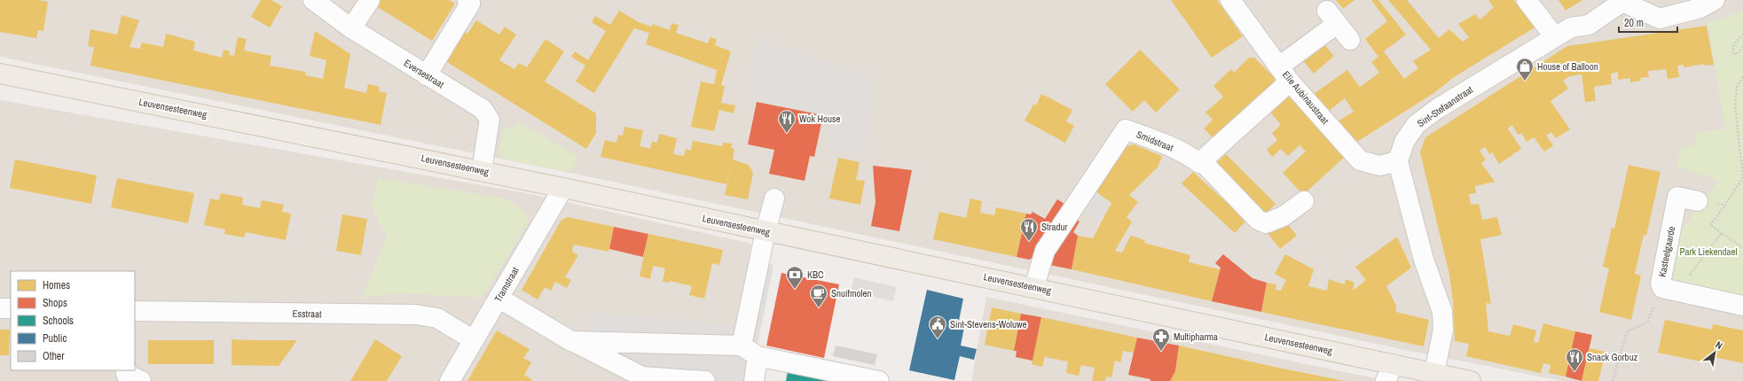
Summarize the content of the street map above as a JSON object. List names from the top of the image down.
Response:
{
  "streets": {
    "main road": ["Leuvensesteenweg"],
    "street": [
      "Eversestraat",
      "Elie Aubinaustraat",
      "Sint-Stefaanstraat",
      "Smidstraat",
      "Kasteelgaarde",
      "Tramstraat",
      "Esstraat"
    ]
  },
  "crossings": [
    ["Eversestraat", "Leuvensesteenweg"],
    ["Elie Aubinaustraat", "Sint-Stefaanstraat"],
    ["Leuvensesteenweg", "Smidstraat"],
    ["Leuvensesteenweg", "Tramstraat"],
    ["Tramstraat", "Esstraat"]
  ],
  "parks": ["Park Liekendael"],
  "places": {
    "shop": ["House of Balloon"],
    "restaurant": ["Wok House", "Stradur", "Snack Gorbuz"],
    "bank": ["KBC"],
    "cafe": ["Snuifmolen"],
    "public building": ["Sint-Stevens-Woluwe"],
    "pharmacy": ["Multipharma"]
  },
  "legend": [
    "Homes",
    "Shops",
    "Schools",
    "Public",
    "Other"
  ],
  "scale_bar": "20 m",
  "north": "top right"
}
